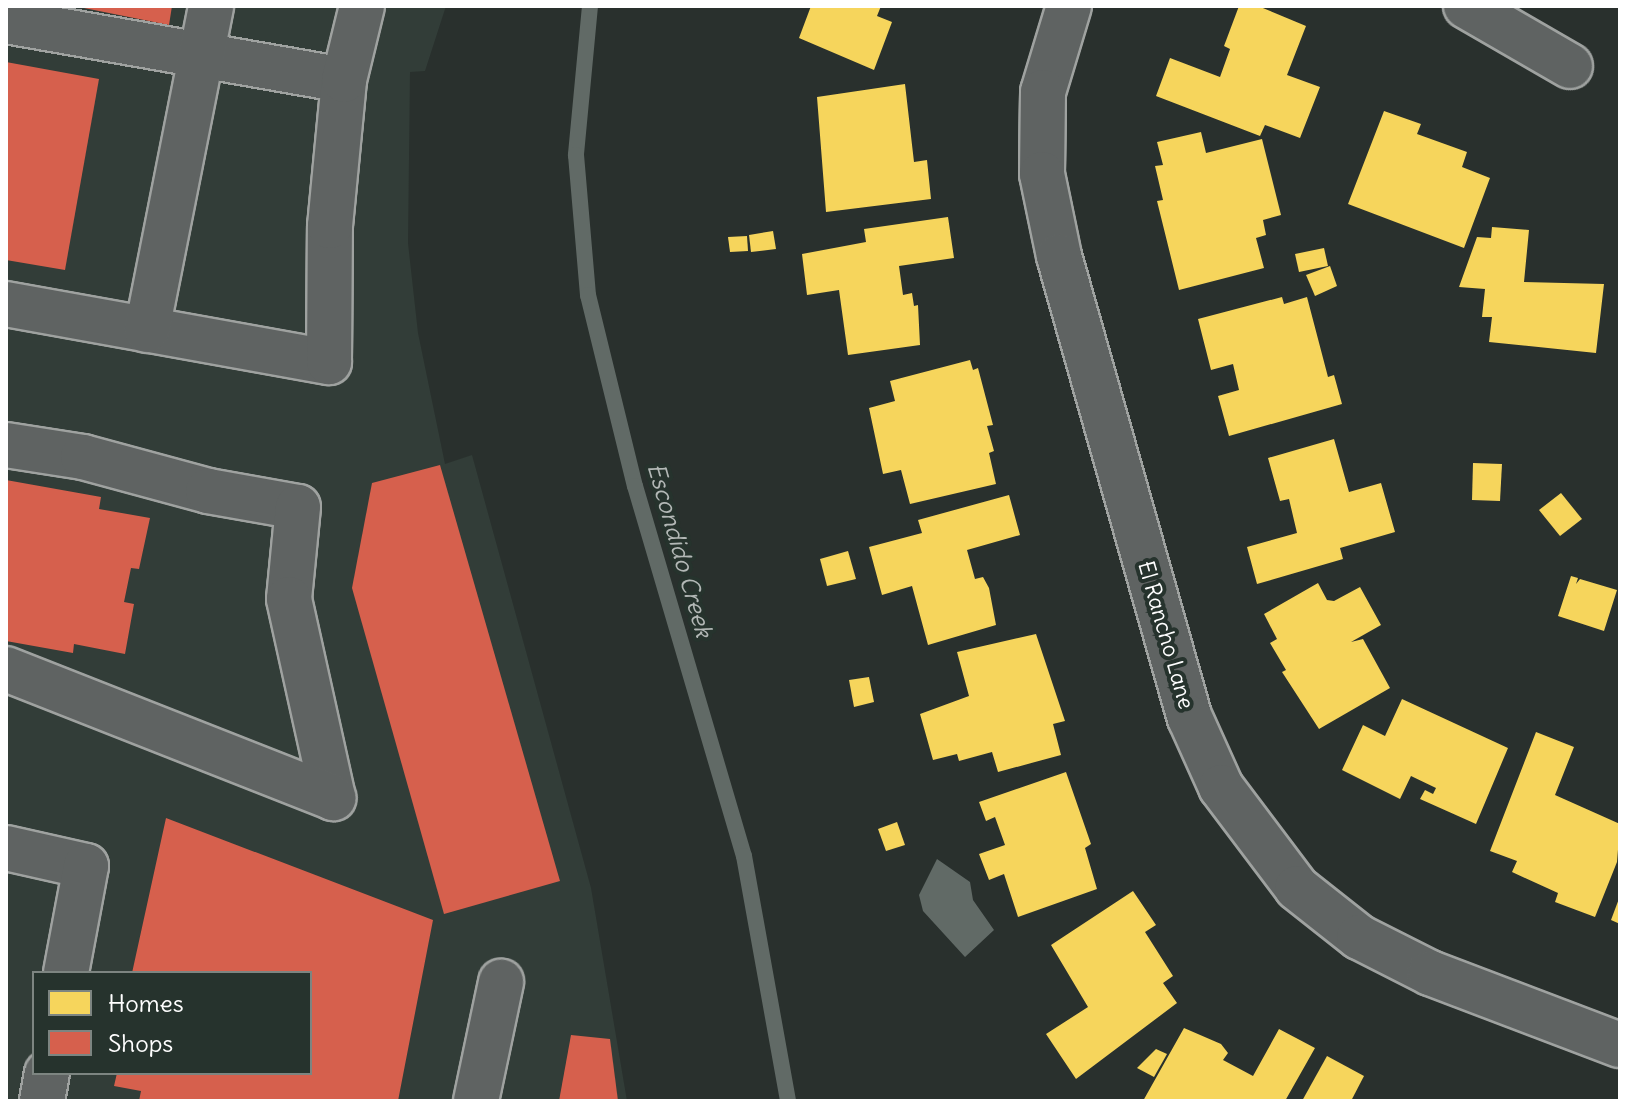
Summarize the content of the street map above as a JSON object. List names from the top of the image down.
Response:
{
  "streets": {
    "street": ["El Rancho Lane"]
  },
  "water": ["Escondido Creek"],
  "legend": ["Homes", "Shops"]
}
